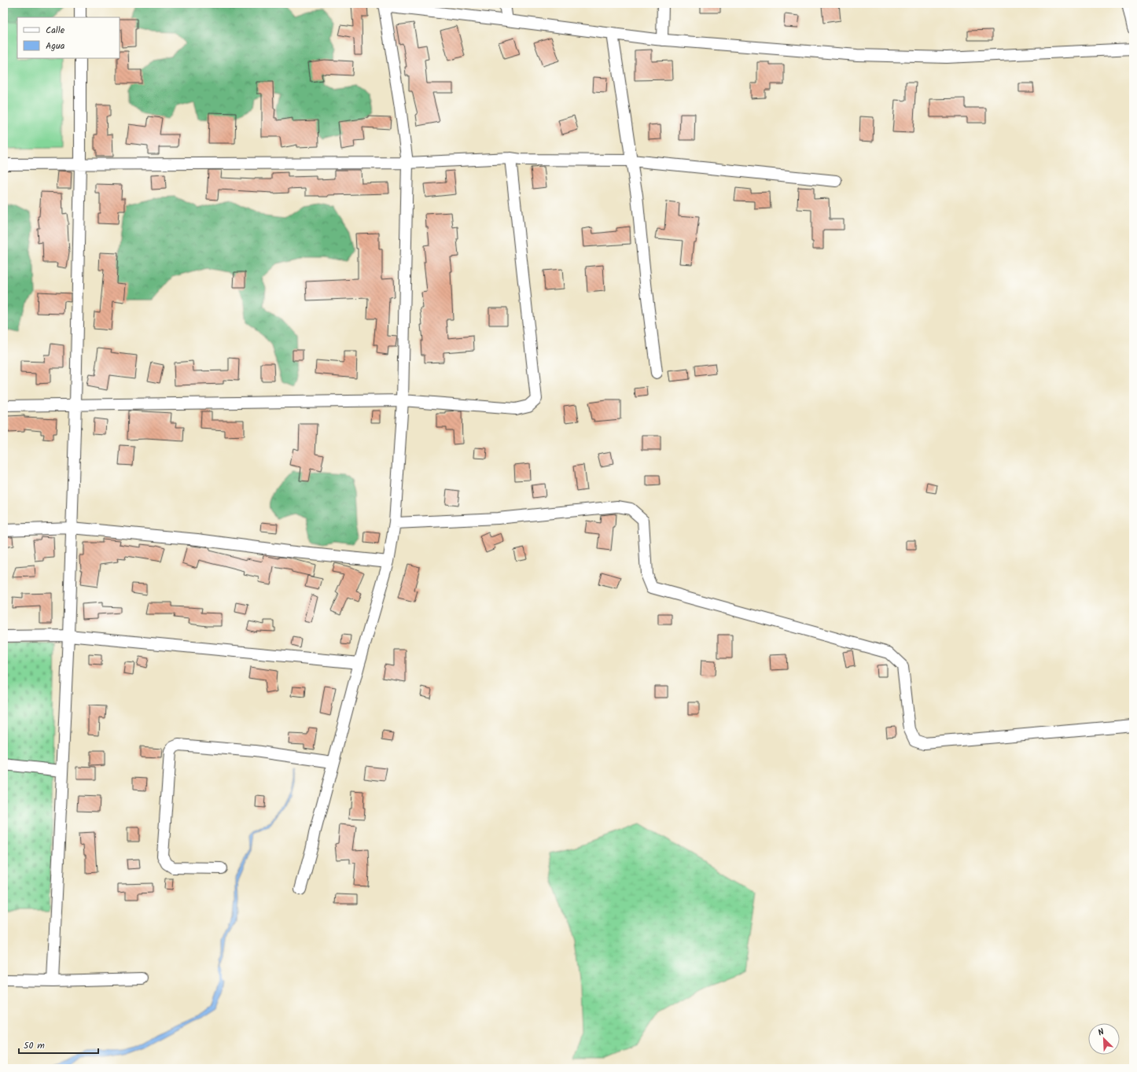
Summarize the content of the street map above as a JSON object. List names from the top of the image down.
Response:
{
  "legend": ["Calle", "Agua"],
  "scale_bar": "50 m",
  "north": "top left"
}
